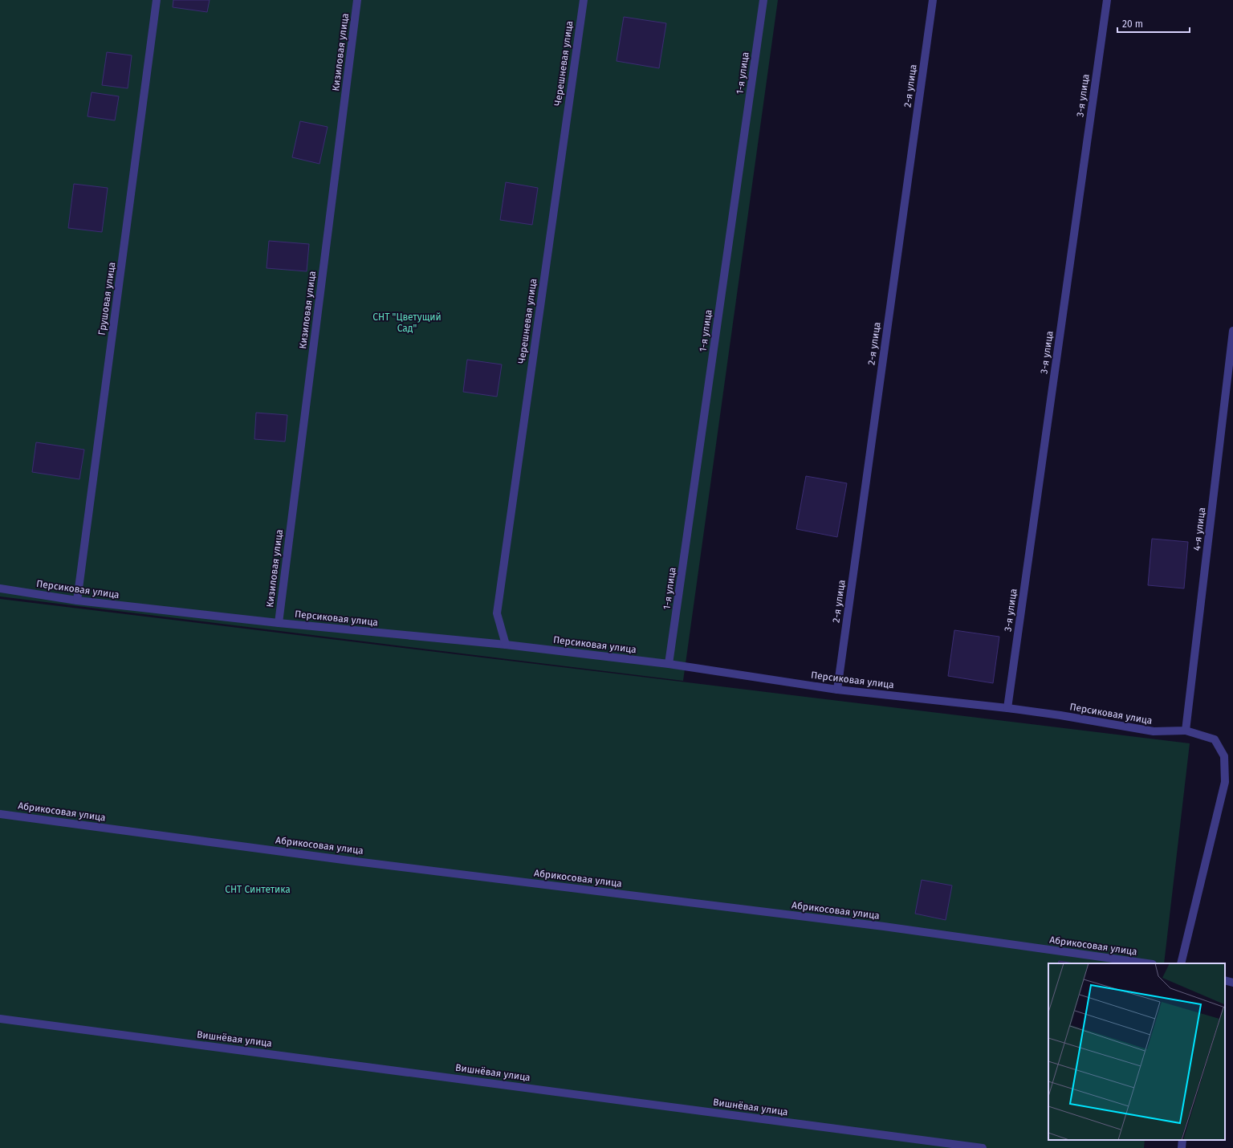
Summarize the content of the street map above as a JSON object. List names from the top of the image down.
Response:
{
  "streets": {
    "street": [
      "Кизиловая улица",
      "Черешневая улица",
      "1-я улица",
      "2-я улица",
      "3-я улица",
      "Грушовая улица",
      "4-я улица",
      "Персиковая улица",
      "Абрикосовая улица",
      "Вишнёвая улица"
    ]
  },
  "crossings": [
    ["Кизиловая улица", "Персиковая улица"],
    ["Черешневая улица", "Персиковая улица"],
    ["1-я улица", "Персиковая улица"],
    ["2-я улица", "Персиковая улица"],
    ["3-я улица", "Персиковая улица"],
    ["Грушовая улица", "Персиковая улица"],
    ["4-я улица", "Персиковая улица"]
  ],
  "parks": ["СНТ \"Цветущий Сад\"", "СНТ Синтетика"],
  "scale_bar": "20 m"
}
